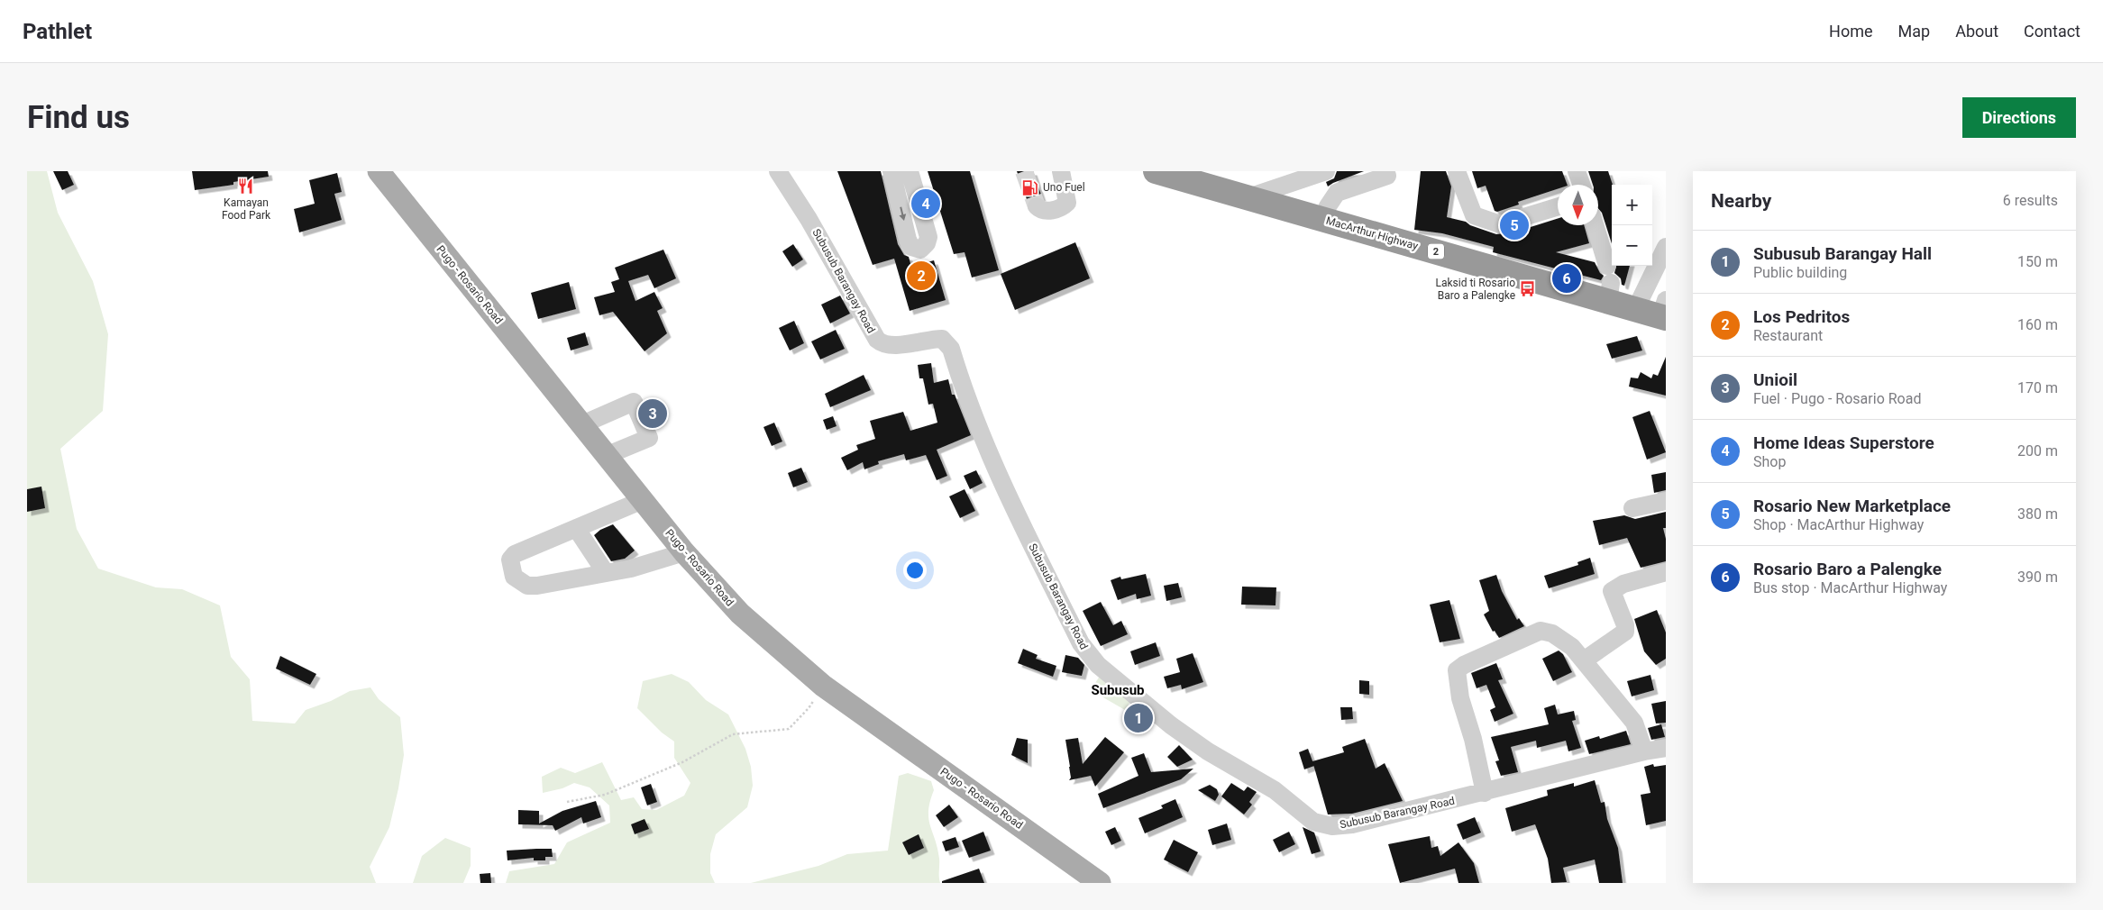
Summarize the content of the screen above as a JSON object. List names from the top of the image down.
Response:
{
  "streets": {
    "highway": ["MacArthur Highway", "2"],
    "main road": ["Pugo - Rosario Road"],
    "street": ["Subusub Barangay Road"]
  },
  "districts": ["Subusub"],
  "places": {
    "restaurant": ["Kamayan Food Park"],
    "fuel station": ["Uno Fuel"],
    "bus stop": ["Laksid ti Rosario Baro a Palengke"]
  },
  "north": "bottom",
  "page": {
    "header": "Pathlet",
    "nav": [
      "Home",
      "Map",
      "About",
      "Contact"
    ],
    "buttons": "Directions",
    "title": "Find us",
    "heading": ["Nearby", "6 results"],
    "map_buttons": ["+", "−"],
    "pins": [
      "4",
      "5",
      "2",
      "6",
      "3",
      "1"
    ],
    "list": [
      {
        "mark": "1",
        "name": "Subusub Barangay Hall",
        "note": "Public building",
        "value": "150 m"
      },
      {
        "mark": "2",
        "name": "Los Pedritos",
        "note": "Restaurant",
        "value": "160 m"
      },
      {
        "mark": "3",
        "name": "Unioil",
        "note": "Fuel · Pugo - Rosario Road",
        "value": "170 m"
      },
      {
        "mark": "4",
        "name": "Home Ideas Superstore",
        "note": "Shop",
        "value": "200 m"
      },
      {
        "mark": "5",
        "name": "Rosario New Marketplace",
        "note": "Shop · MacArthur Highway",
        "value": "380 m"
      },
      {
        "mark": "6",
        "name": "Rosario Baro a Palengke",
        "note": "Bus stop · MacArthur Highway",
        "value": "390 m"
      }
    ]
  }
}
